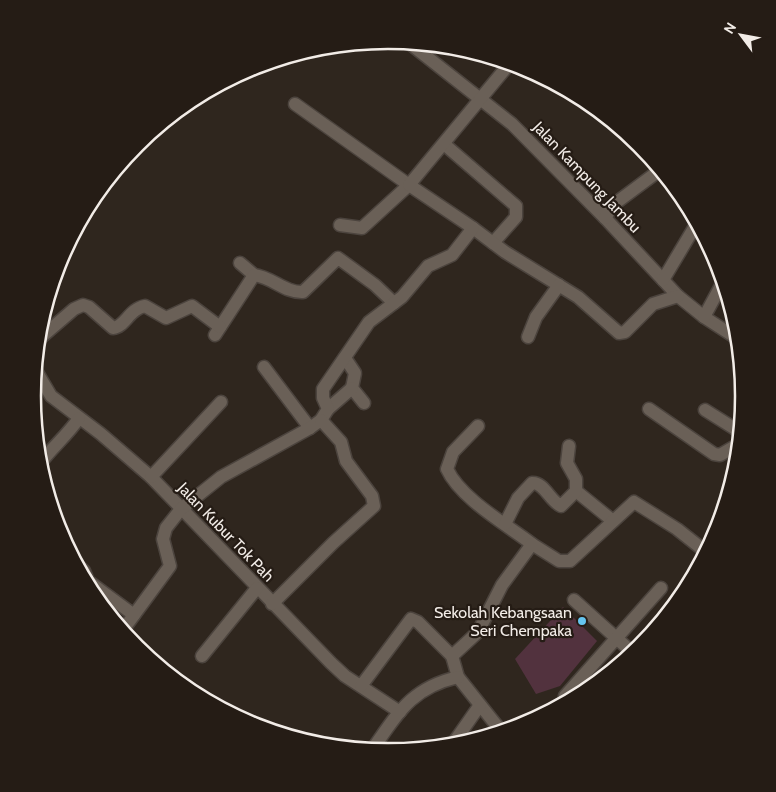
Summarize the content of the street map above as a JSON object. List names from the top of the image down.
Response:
{
  "streets": {
    "street": ["Jalan Kampung Jambu", "Jalan Kubur Tok Pah"]
  },
  "places": ["Sekolah Kebangsaan Seri Chempaka"],
  "north": "top left"
}
